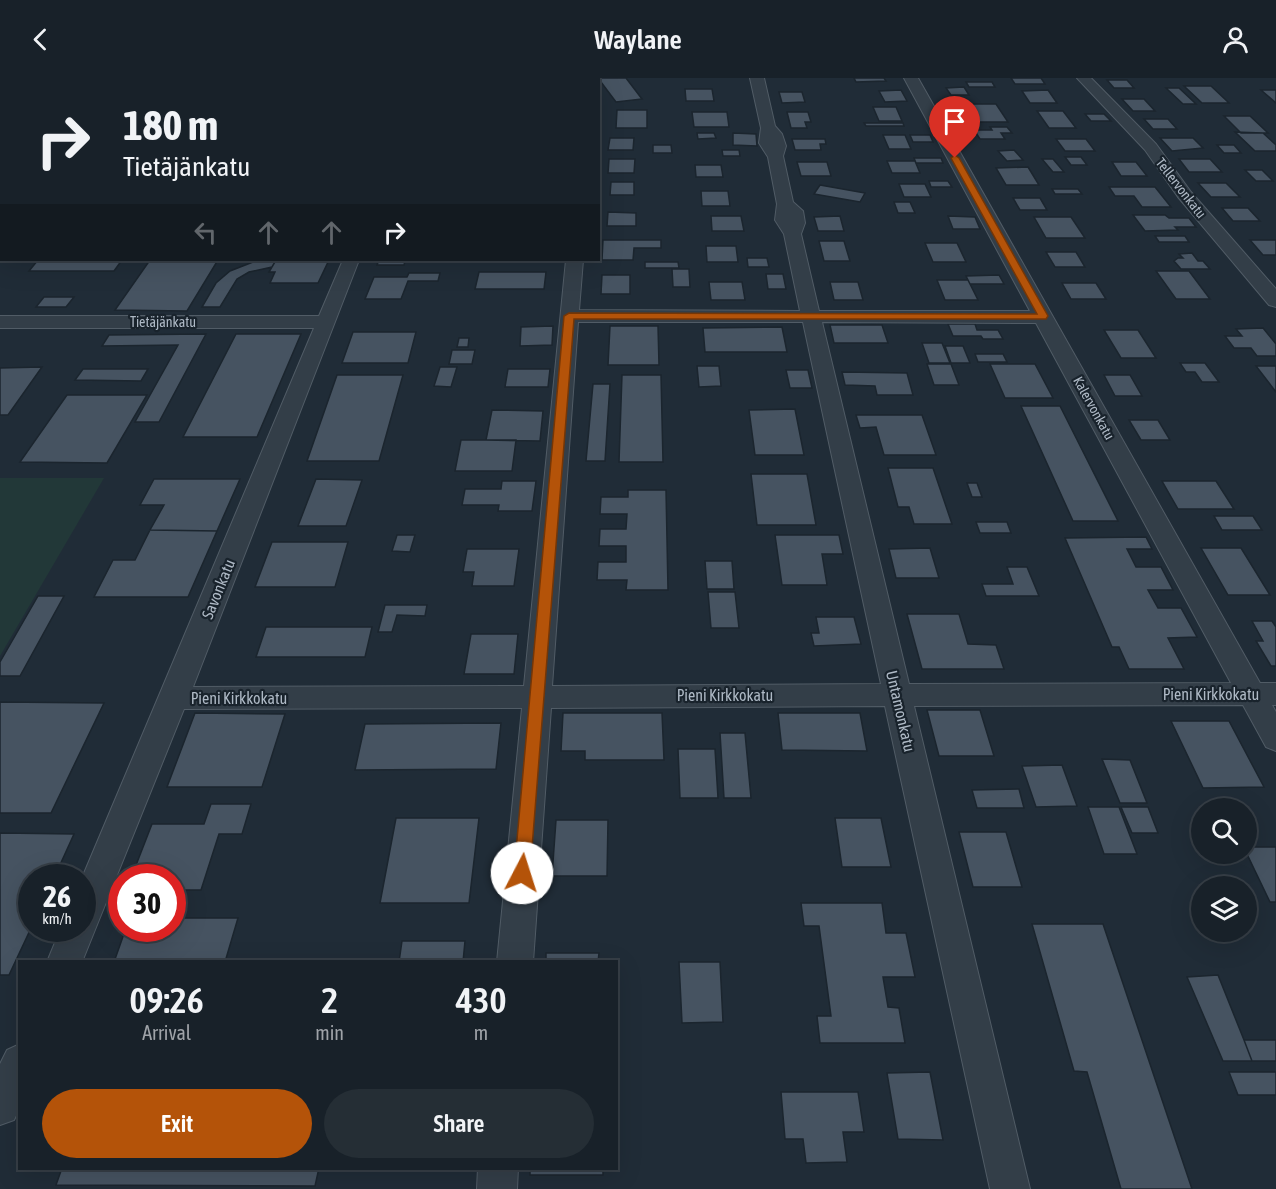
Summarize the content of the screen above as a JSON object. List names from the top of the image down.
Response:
{
  "streets": {
    "street": [
      "Tellervonkatu",
      "Tietäjänkatu",
      "Kalervonkatu",
      "Savonkatu",
      "Pieni Kirkkokatu",
      "Untamonkatu"
    ]
  },
  "crossings": [
    ["Tietäjänkatu", "Savonkatu"],
    ["Kalervonkatu", "Pieni Kirkkokatu"],
    ["Savonkatu", "Pieni Kirkkokatu"],
    ["Pieni Kirkkokatu", "Untamonkatu"]
  ],
  "page": {
    "header": "Waylane",
    "turn": ["180 m", "Tietäjänkatu"],
    "speed": "26 km/h",
    "limit": "30",
    "eta": [
      "09:26",
      "Arrival",
      "2",
      "min",
      "430",
      "m"
    ],
    "buttons": ["Exit", "Share"]
  }
}
